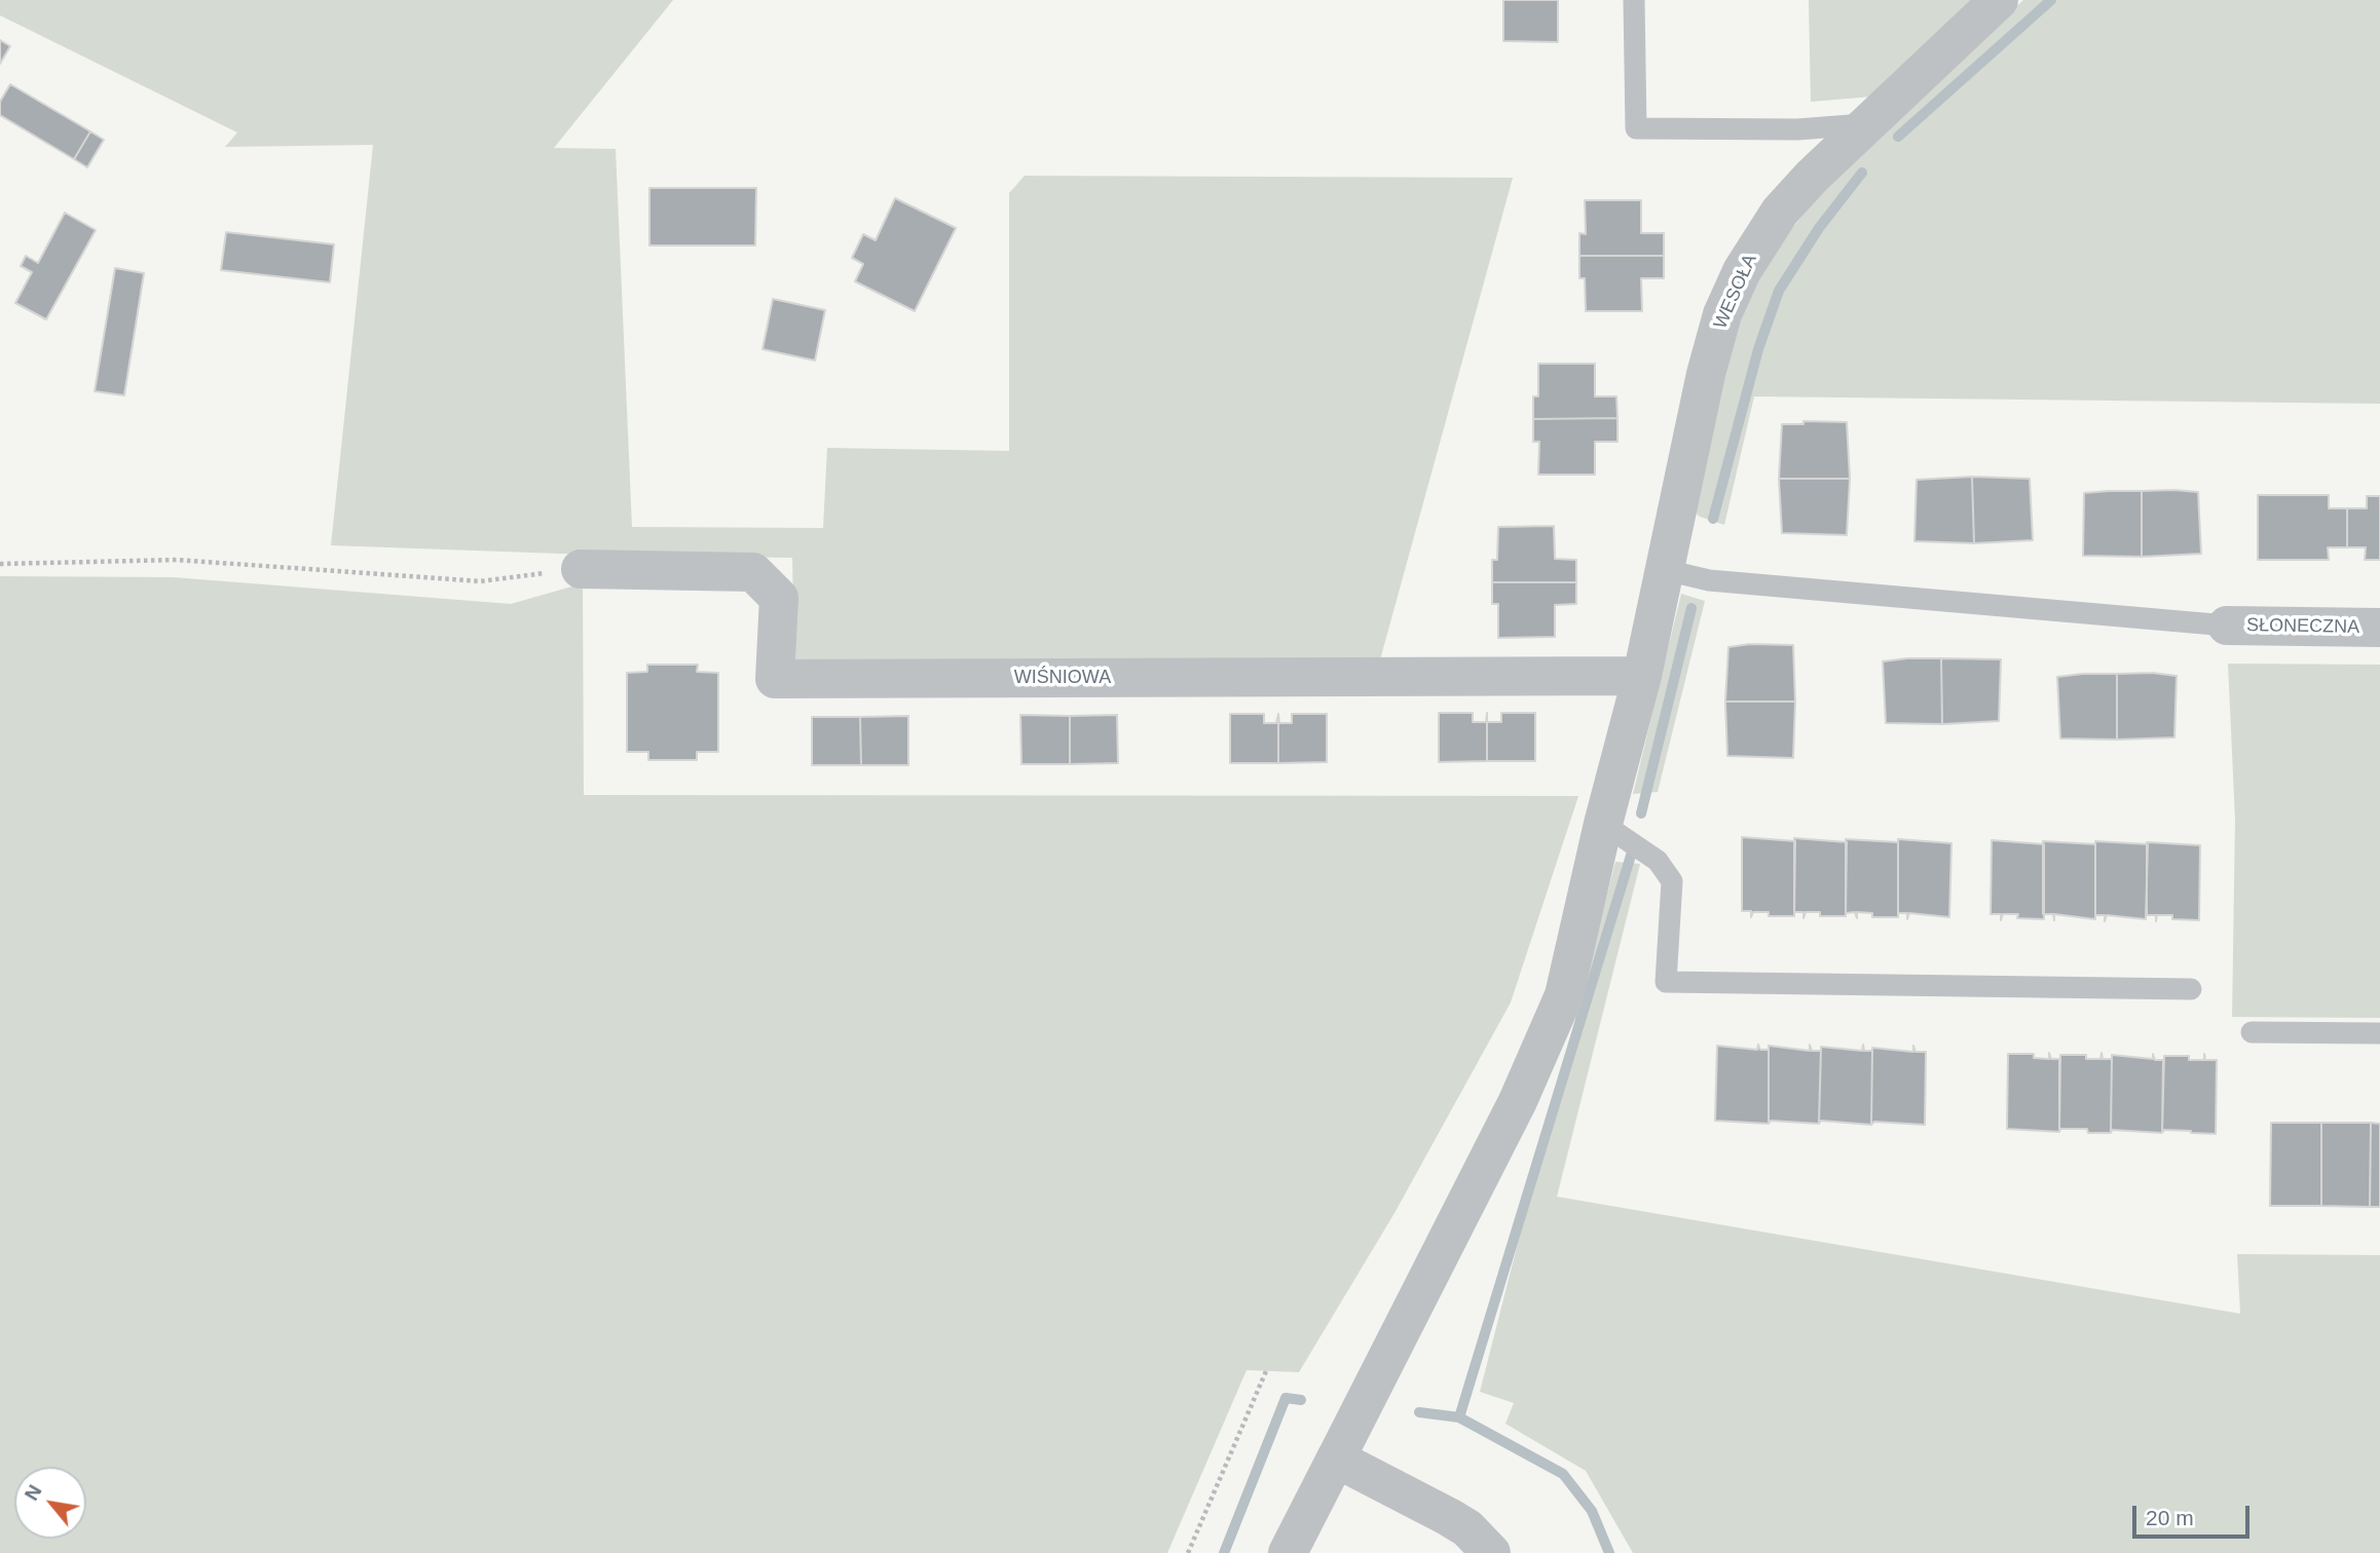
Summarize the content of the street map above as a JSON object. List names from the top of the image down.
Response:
{
  "streets": {
    "street": ["WESOŁA", "SŁONECZNA", "WIŚNIOWA"]
  },
  "crossings": [
    ["WESOŁA", "WIŚNIOWA"]
  ],
  "scale_bar": "20 m",
  "north": "top left"
}
